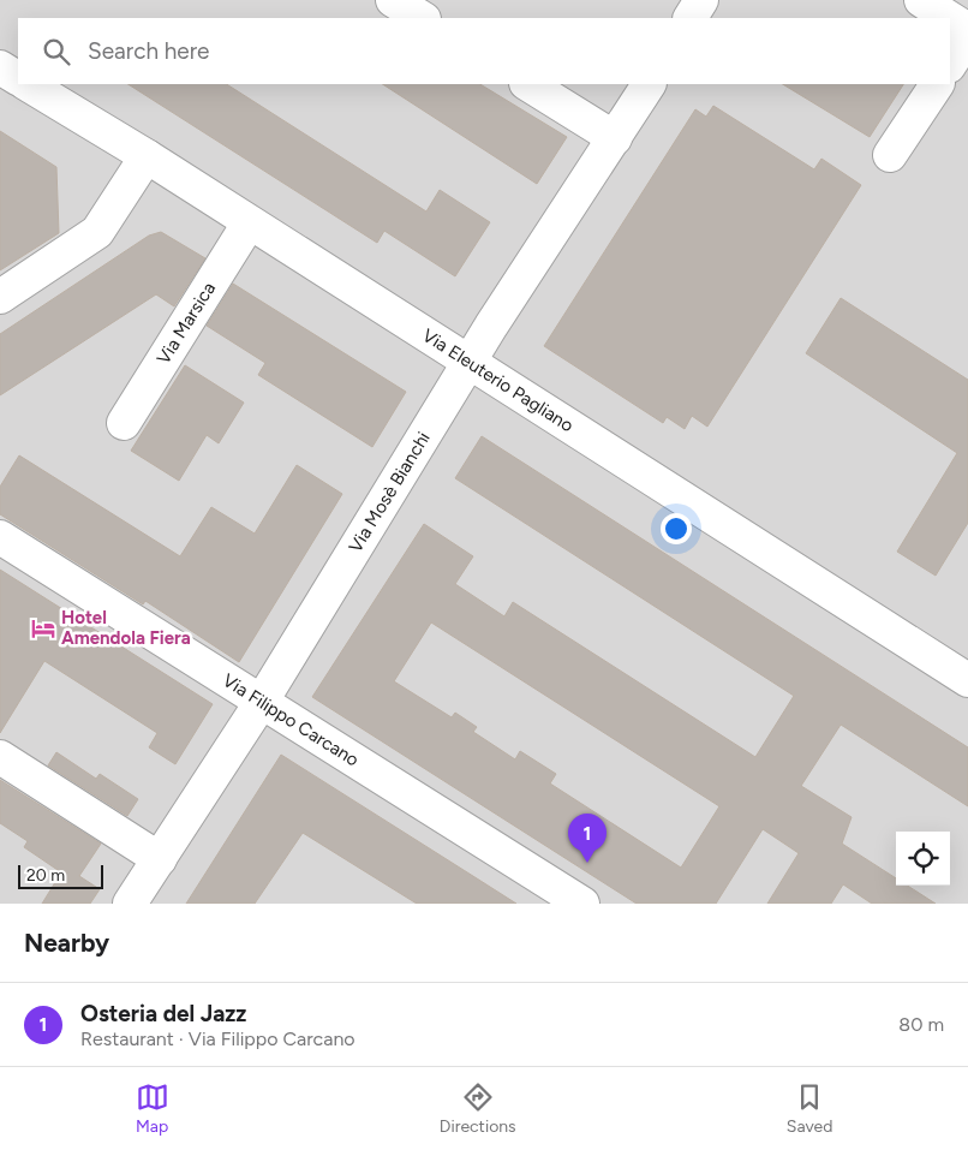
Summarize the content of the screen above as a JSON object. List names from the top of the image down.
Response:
{
  "streets": {
    "street": [
      "Via Marsica",
      "Via Eleuterio Pagliano",
      "Via Mosè Bianchi",
      "Via Filippo Carcano"
    ]
  },
  "crossings": [
    ["Via Marsica", "Via Eleuterio Pagliano"],
    ["Via Eleuterio Pagliano", "Via Mosè Bianchi"],
    ["Via Mosè Bianchi", "Via Filippo Carcano"]
  ],
  "places": {
    "hotel": ["Hotel Amendola Fiera"]
  },
  "scale_bar": "20 m",
  "page": {
    "search": "Search here",
    "pins": "1",
    "scale": "20 m",
    "heading": "Nearby",
    "list": [
      {
        "mark": "1",
        "name": "Osteria del Jazz",
        "note": "Restaurant · Via Filippo Carcano",
        "value": "80 m"
      }
    ],
    "nav": ["Map", "Directions", "Saved"]
  }
}
